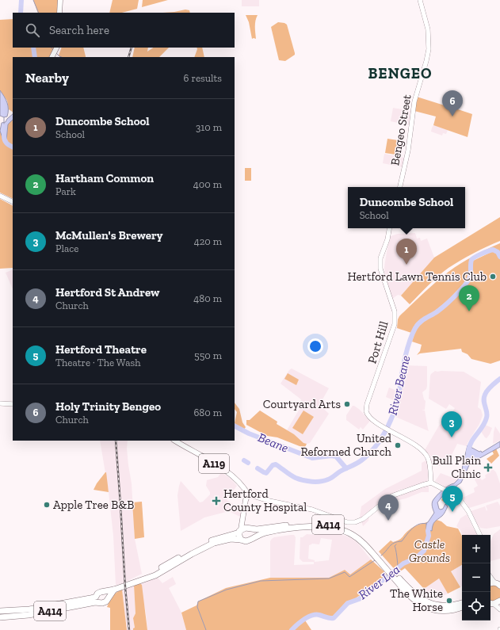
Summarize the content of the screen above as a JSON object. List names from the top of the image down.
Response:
{
  "streets": {
    "highway": ["A414"],
    "main road": ["Bengeo Street", "Port Hill", "A119"]
  },
  "districts": ["BENGEO"],
  "water": ["River Beane", "Beane", "River Lea"],
  "parks": ["Castle Grounds"],
  "places": {
    "other": [
      "Hertford Lawn Tennis Club",
      "Courtyard Arts",
      "United Reformed Church",
      "Apple Tree B&B",
      "The White Horse"
    ],
    "health": ["Bull Plain Clinic", "Hertford County Hospital"]
  },
  "page": {
    "search": "Search here",
    "heading": ["Nearby", "6 results"],
    "pins": [
      "6",
      "1",
      "2",
      "3",
      "5",
      "4"
    ],
    "list": [
      {
        "mark": "1",
        "name": "Duncombe School",
        "note": "School",
        "value": "310 m"
      },
      {
        "mark": "2",
        "name": "Hartham Common",
        "note": "Park",
        "value": "400 m"
      },
      {
        "mark": "3",
        "name": "McMullen's Brewery",
        "note": "Place",
        "value": "420 m"
      },
      {
        "mark": "4",
        "name": "Hertford St Andrew",
        "note": "Church",
        "value": "480 m"
      },
      {
        "mark": "5",
        "name": "Hertford Theatre",
        "note": "Theatre · The Wash",
        "value": "550 m"
      },
      {
        "mark": "6",
        "name": "Holy Trinity Bengeo",
        "note": "Church",
        "value": "680 m"
      }
    ],
    "popup": ["Duncombe School", "School"],
    "map_buttons": ["+", "−"]
  }
}
